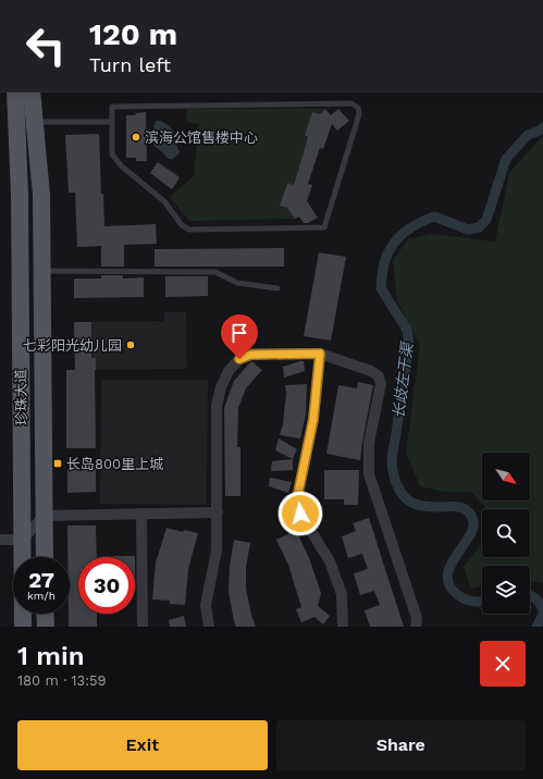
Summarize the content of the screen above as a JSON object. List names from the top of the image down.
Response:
{
  "streets": {
    "main road": ["珍珠大道"]
  },
  "water": ["长歧左干渠"],
  "places": {
    "other": ["滨海公馆售楼中心", "七彩阳光幼儿园"],
    "transit": ["长岛800里上城"]
  },
  "north": "bottom right",
  "page": {
    "turn": ["120 m", "Turn left"],
    "speed": "27 km/h",
    "limit": "30",
    "heading": ["1 min", "180 m · 13:59"],
    "buttons": ["Exit", "Share"]
  }
}
